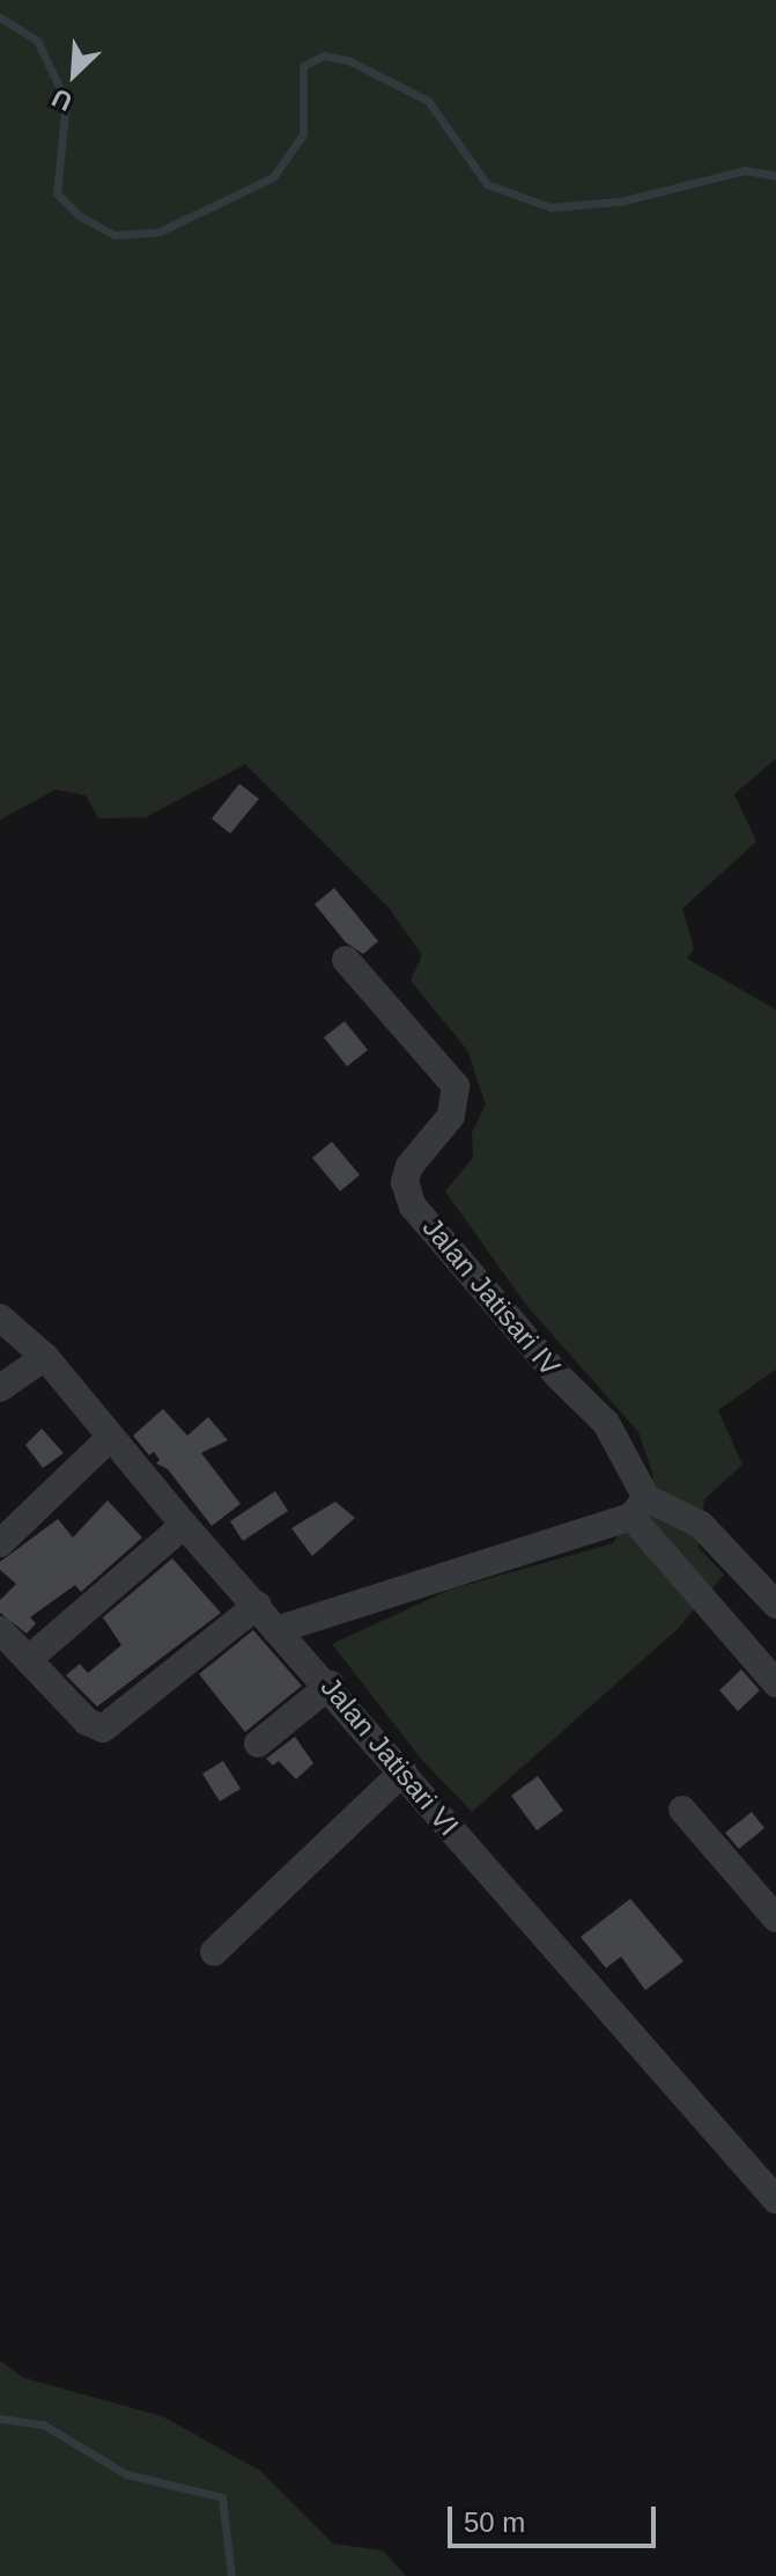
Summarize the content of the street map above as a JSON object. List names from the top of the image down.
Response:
{
  "streets": {
    "street": ["Jalan Jatisari IV", "Jalan Jatisari VI"]
  },
  "scale_bar": "50 m",
  "north": "bottom left"
}
